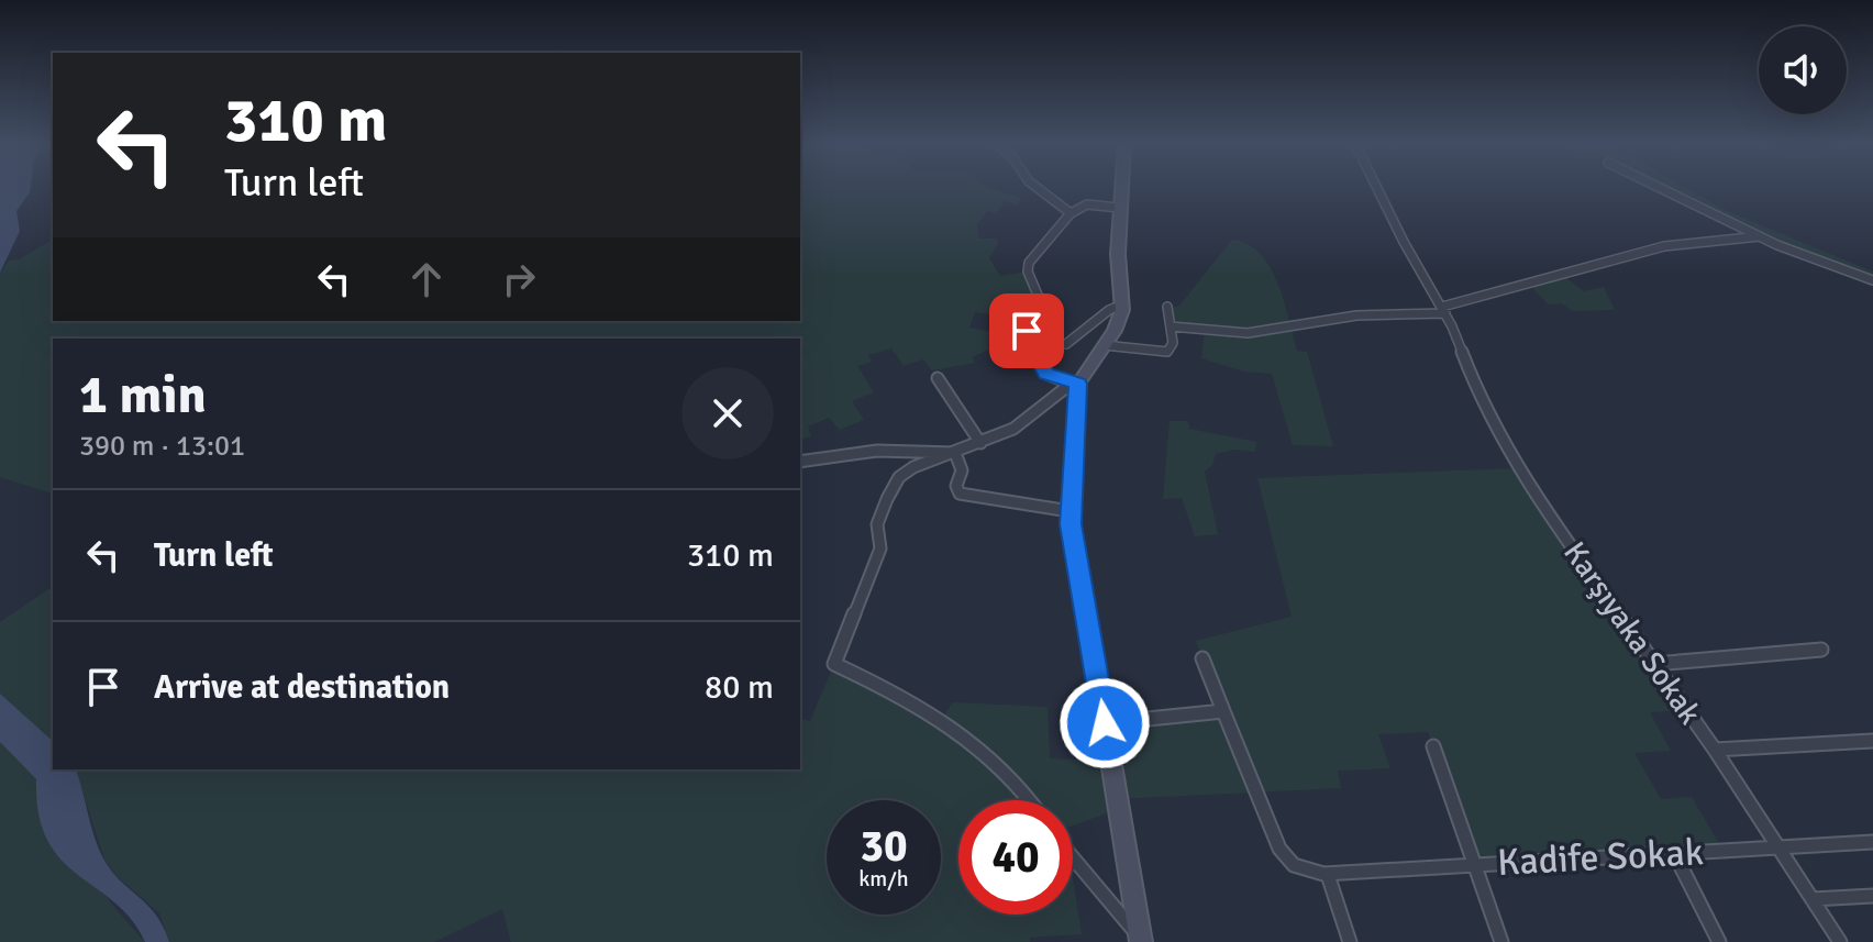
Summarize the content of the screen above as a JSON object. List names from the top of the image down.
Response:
{
  "streets": {
    "street": ["Karşıyaka Sokak", "Kadife Sokak"]
  },
  "crossings": [
    ["Karşıyaka Sokak", "Kadife Sokak"]
  ],
  "page": {
    "turn": ["310 m", "Turn left"],
    "heading": ["1 min", "390 m · 13:01"],
    "list": [
      {
        "name": "Turn left",
        "value": "310 m"
      },
      {
        "name": "Arrive at destination",
        "value": "80 m"
      }
    ],
    "speed": "30 km/h",
    "limit": "40"
  }
}
